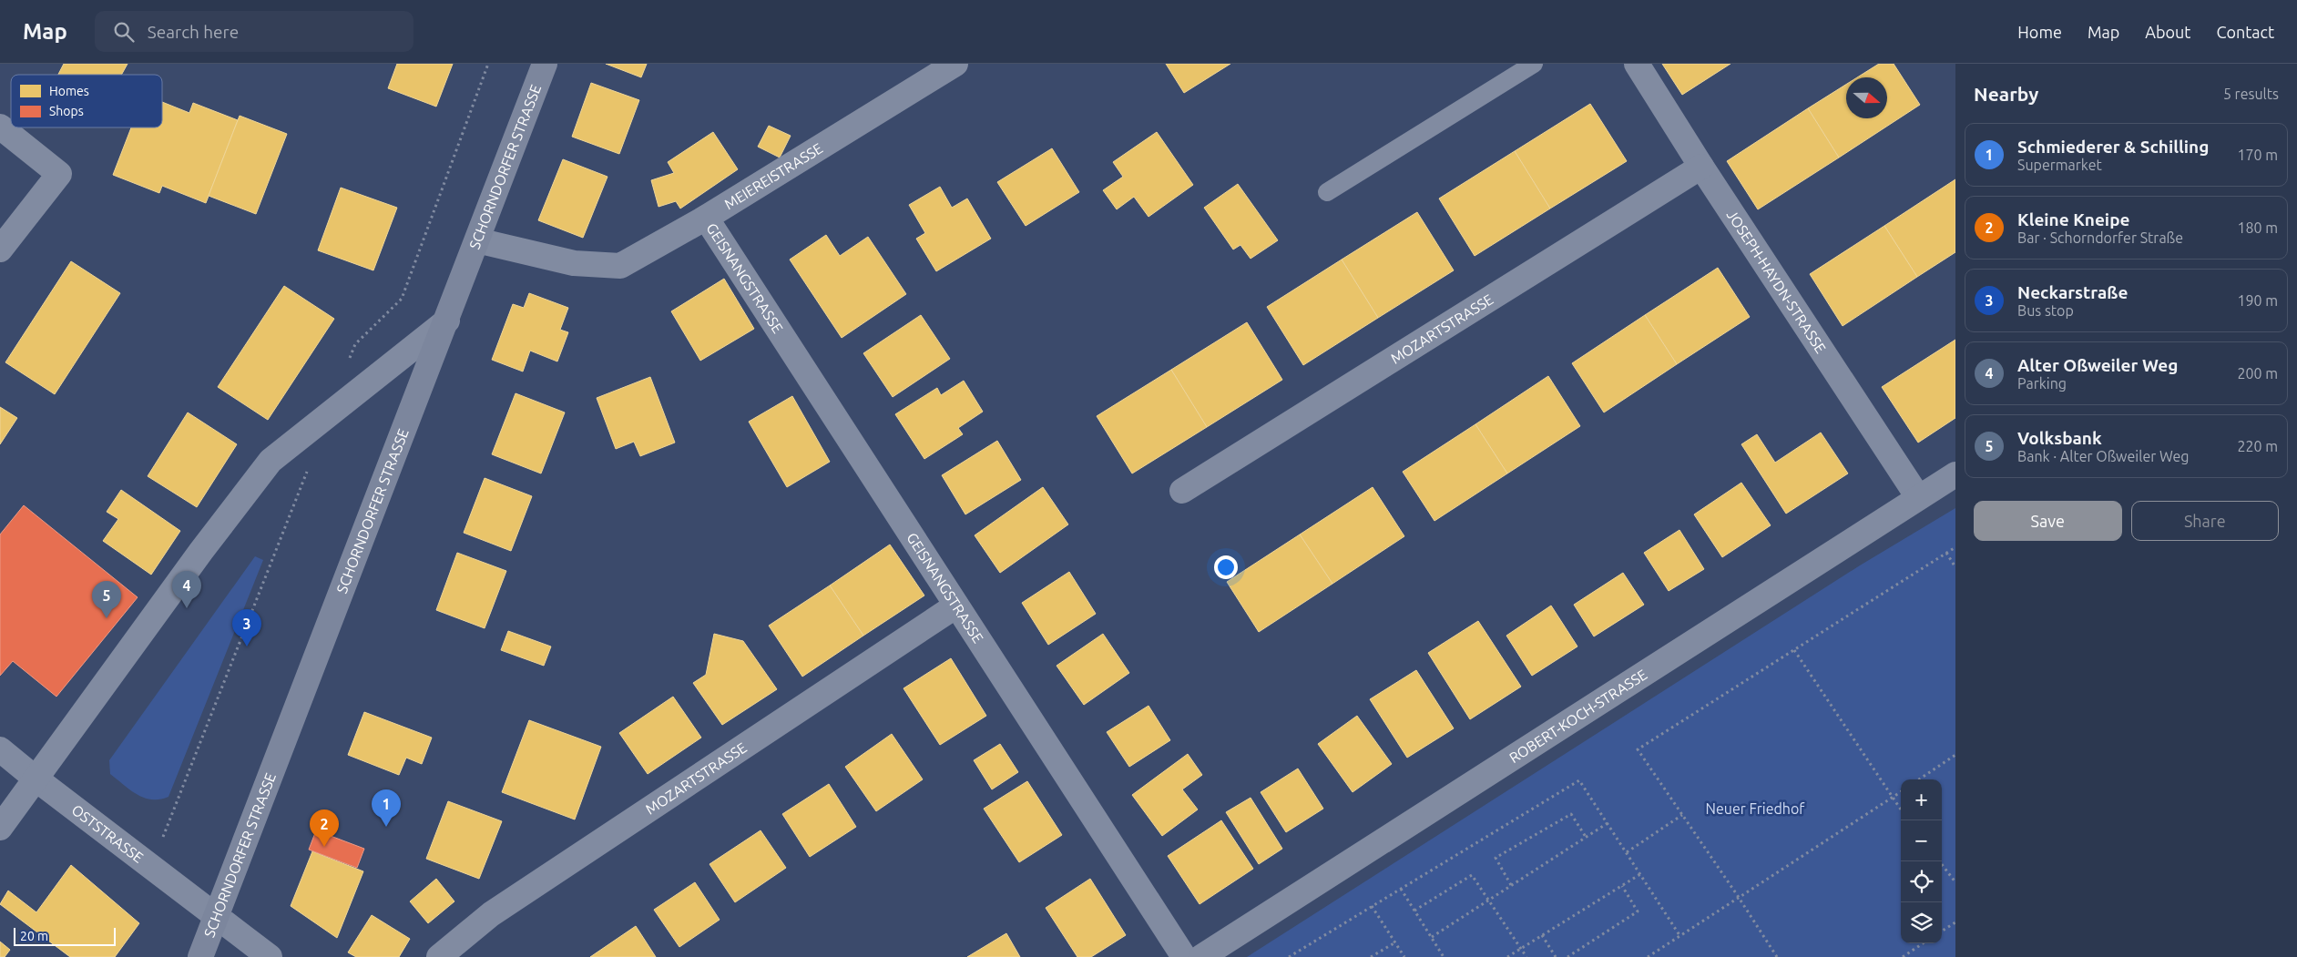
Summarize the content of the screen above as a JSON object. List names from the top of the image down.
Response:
{
  "streets": {
    "main road": ["SCHORNDORFER STRASSE"],
    "street": [
      "MEIEREISTRASSE",
      "GEISNANGSTRASSE",
      "JOSEPH-HAYDN-STRASSE",
      "MOZARTSTRASSE",
      "ROBERT-KOCH-STRASSE",
      "OSTSTRASSE"
    ]
  },
  "crossings": [
    ["SCHORNDORFER STRASSE", "MEIEREISTRASSE"],
    ["SCHORNDORFER STRASSE", "OSTSTRASSE"],
    ["MEIEREISTRASSE", "GEISNANGSTRASSE"],
    ["GEISNANGSTRASSE", "MOZARTSTRASSE"],
    ["JOSEPH-HAYDN-STRASSE", "MOZARTSTRASSE"],
    ["JOSEPH-HAYDN-STRASSE", "ROBERT-KOCH-STRASSE"]
  ],
  "parks": ["Neuer Friedhof"],
  "legend": ["Homes", "Shops"],
  "scale_bar": "20 m",
  "north": "right",
  "page": {
    "header": "Map",
    "search": "Search here",
    "nav": [
      "Home",
      "Map",
      "About",
      "Contact"
    ],
    "heading": ["Nearby", "5 results"],
    "list": [
      {
        "mark": "1",
        "name": "Schmiederer & Schilling",
        "note": "Supermarket",
        "value": "170 m"
      },
      {
        "mark": "2",
        "name": "Kleine Kneipe",
        "note": "Bar · Schorndorfer Straße",
        "value": "180 m"
      },
      {
        "mark": "3",
        "name": "Neckarstraße",
        "note": "Bus stop",
        "value": "190 m"
      },
      {
        "mark": "4",
        "name": "Alter Oßweiler Weg",
        "note": "Parking",
        "value": "200 m"
      },
      {
        "mark": "5",
        "name": "Volksbank",
        "note": "Bank · Alter Oßweiler Weg",
        "value": "220 m"
      }
    ],
    "buttons": ["Save", "Share"],
    "pins": [
      "4",
      "5",
      "3",
      "1",
      "2"
    ],
    "map_buttons": ["+", "−"],
    "scale": "20 m"
  }
}
